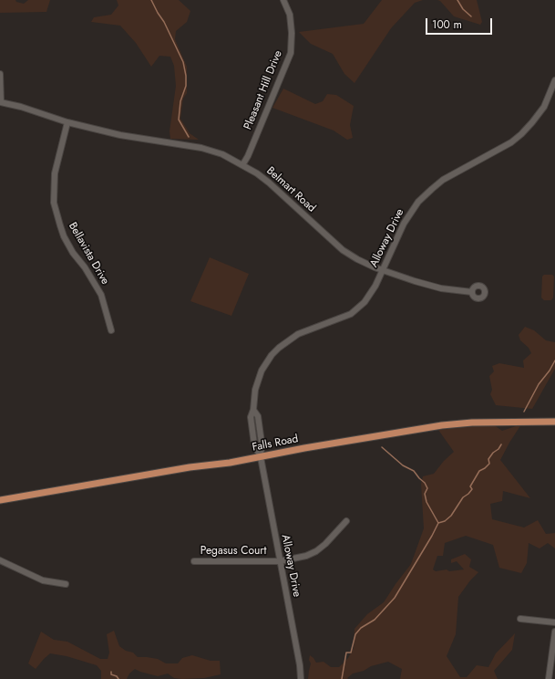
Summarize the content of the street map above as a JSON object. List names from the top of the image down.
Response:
{
  "streets": {
    "main road": ["Falls Road"],
    "street": [
      "Pleasant Hill Drive",
      "Belmart Road",
      "Alloway Drive",
      "Bellavista Drive",
      "Pegasus Court"
    ]
  },
  "crossings": [
    ["Pleasant Hill Drive", "Belmart Road"],
    ["Belmart Road", "Alloway Drive"],
    ["Belmart Road", "Bellavista Drive"],
    ["Alloway Drive", "Falls Road"],
    ["Alloway Drive", "Pegasus Court"]
  ],
  "scale_bar": "100 m"
}
